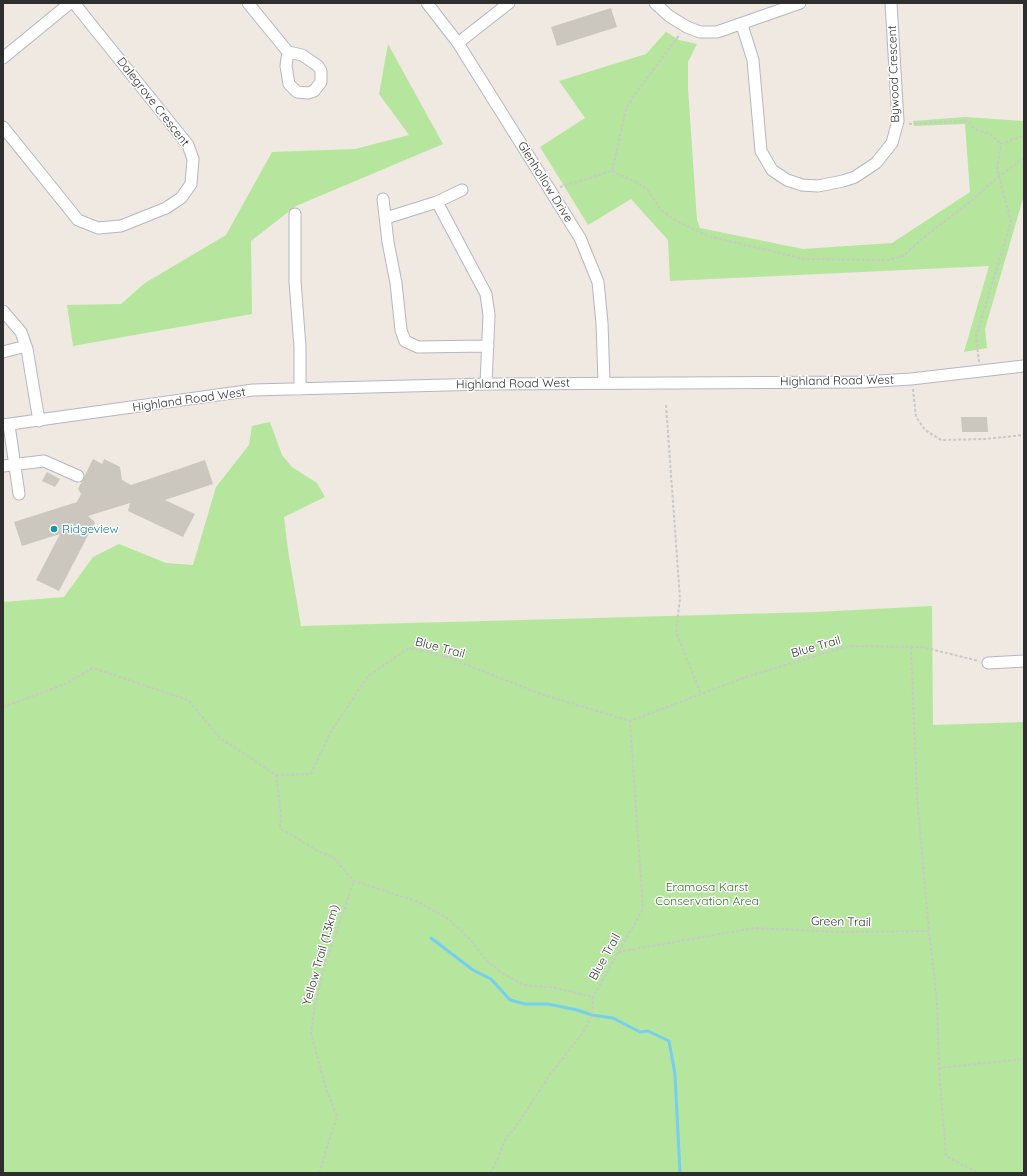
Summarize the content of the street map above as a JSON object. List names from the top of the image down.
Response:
{
  "streets": {
    "street": [
      "Bywood Crescent",
      "Dalegrove Crescent",
      "Glenhollow Drive",
      "Highland Road West"
    ],
    "path": ["Blue Trail", "Green Trail", "Yellow Trail (1.3km)"]
  },
  "crossings": [
    ["Glenhollow Drive", "Highland Road West"],
    ["Blue Trail", "Green Trail"]
  ],
  "parks": ["Eramosa Karst Conservation Area"],
  "places": ["Ridgeview"]
}
